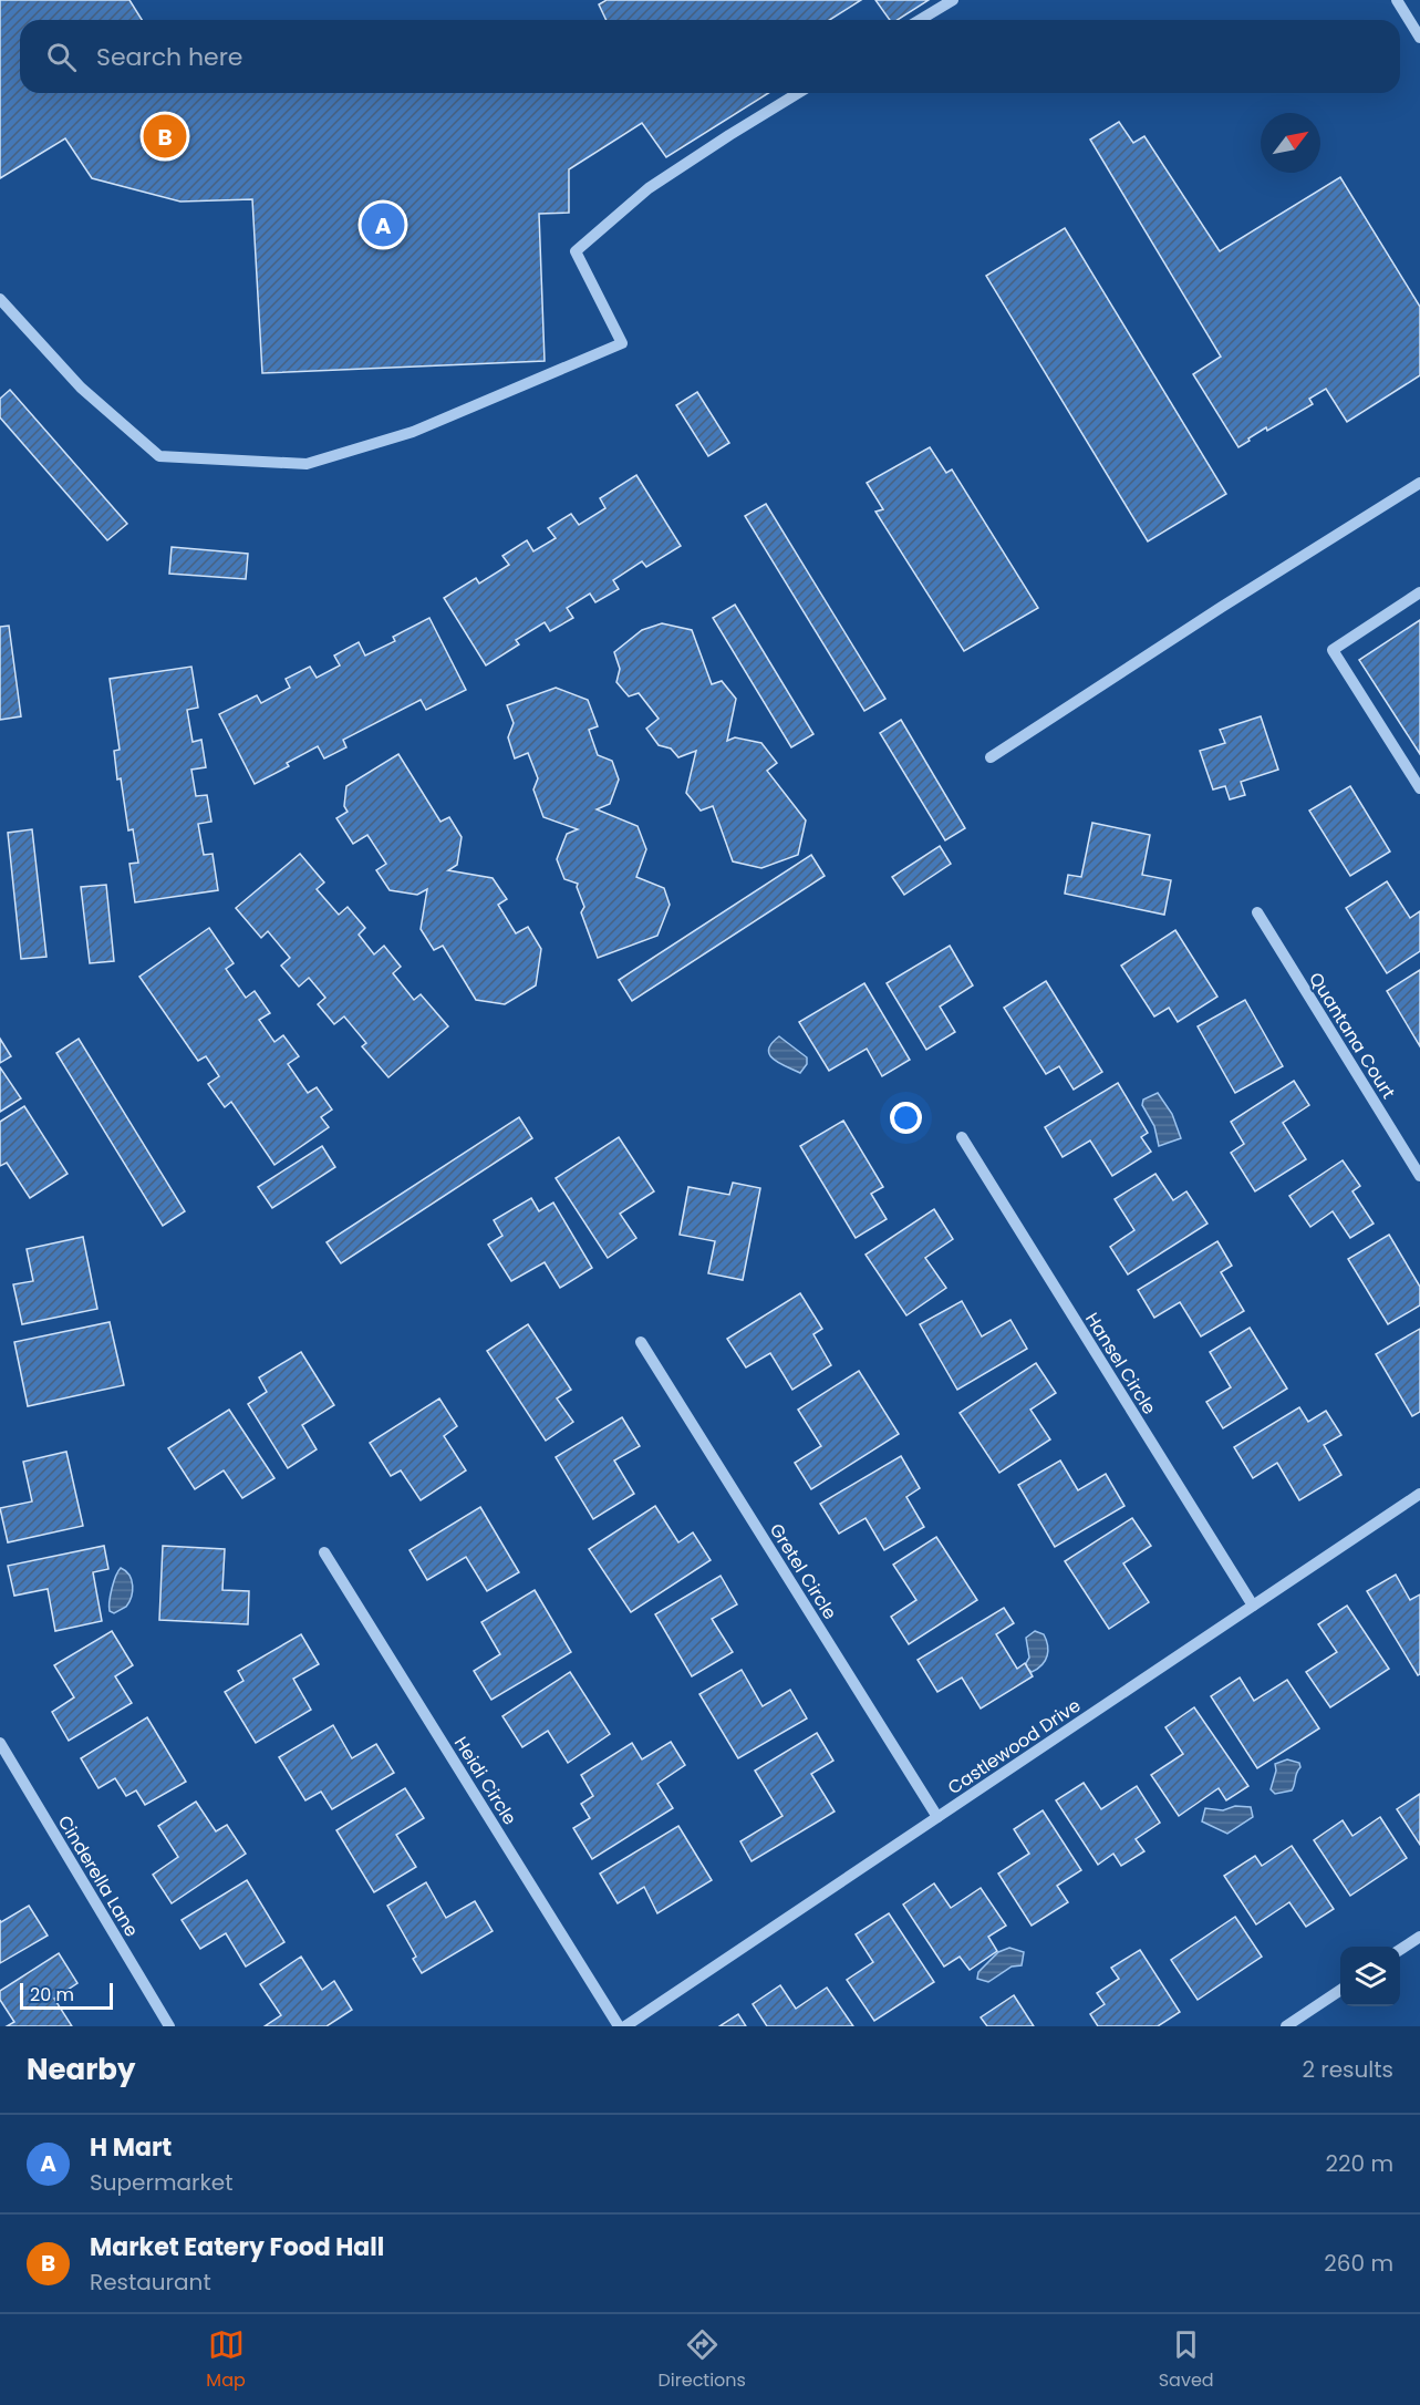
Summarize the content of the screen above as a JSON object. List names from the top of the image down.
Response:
{
  "streets": {
    "street": [
      "Quantana Court",
      "Hansel Circle",
      "Gretel Circle",
      "Castlewood Drive",
      "Heidi Circle",
      "Cinderella Lane"
    ]
  },
  "crossings": [
    ["Hansel Circle", "Castlewood Drive"],
    ["Gretel Circle", "Castlewood Drive"]
  ],
  "scale_bar": "20 m",
  "north": "top right",
  "page": {
    "search": "Search here",
    "pins": ["B", "A"],
    "scale": "20 m",
    "heading": ["Nearby", "2 results"],
    "list": [
      {
        "mark": "A",
        "name": "H Mart",
        "note": "Supermarket",
        "value": "220 m"
      },
      {
        "mark": "B",
        "name": "Market Eatery Food Hall",
        "note": "Restaurant",
        "value": "260 m"
      }
    ],
    "nav": ["Map", "Directions", "Saved"]
  }
}
